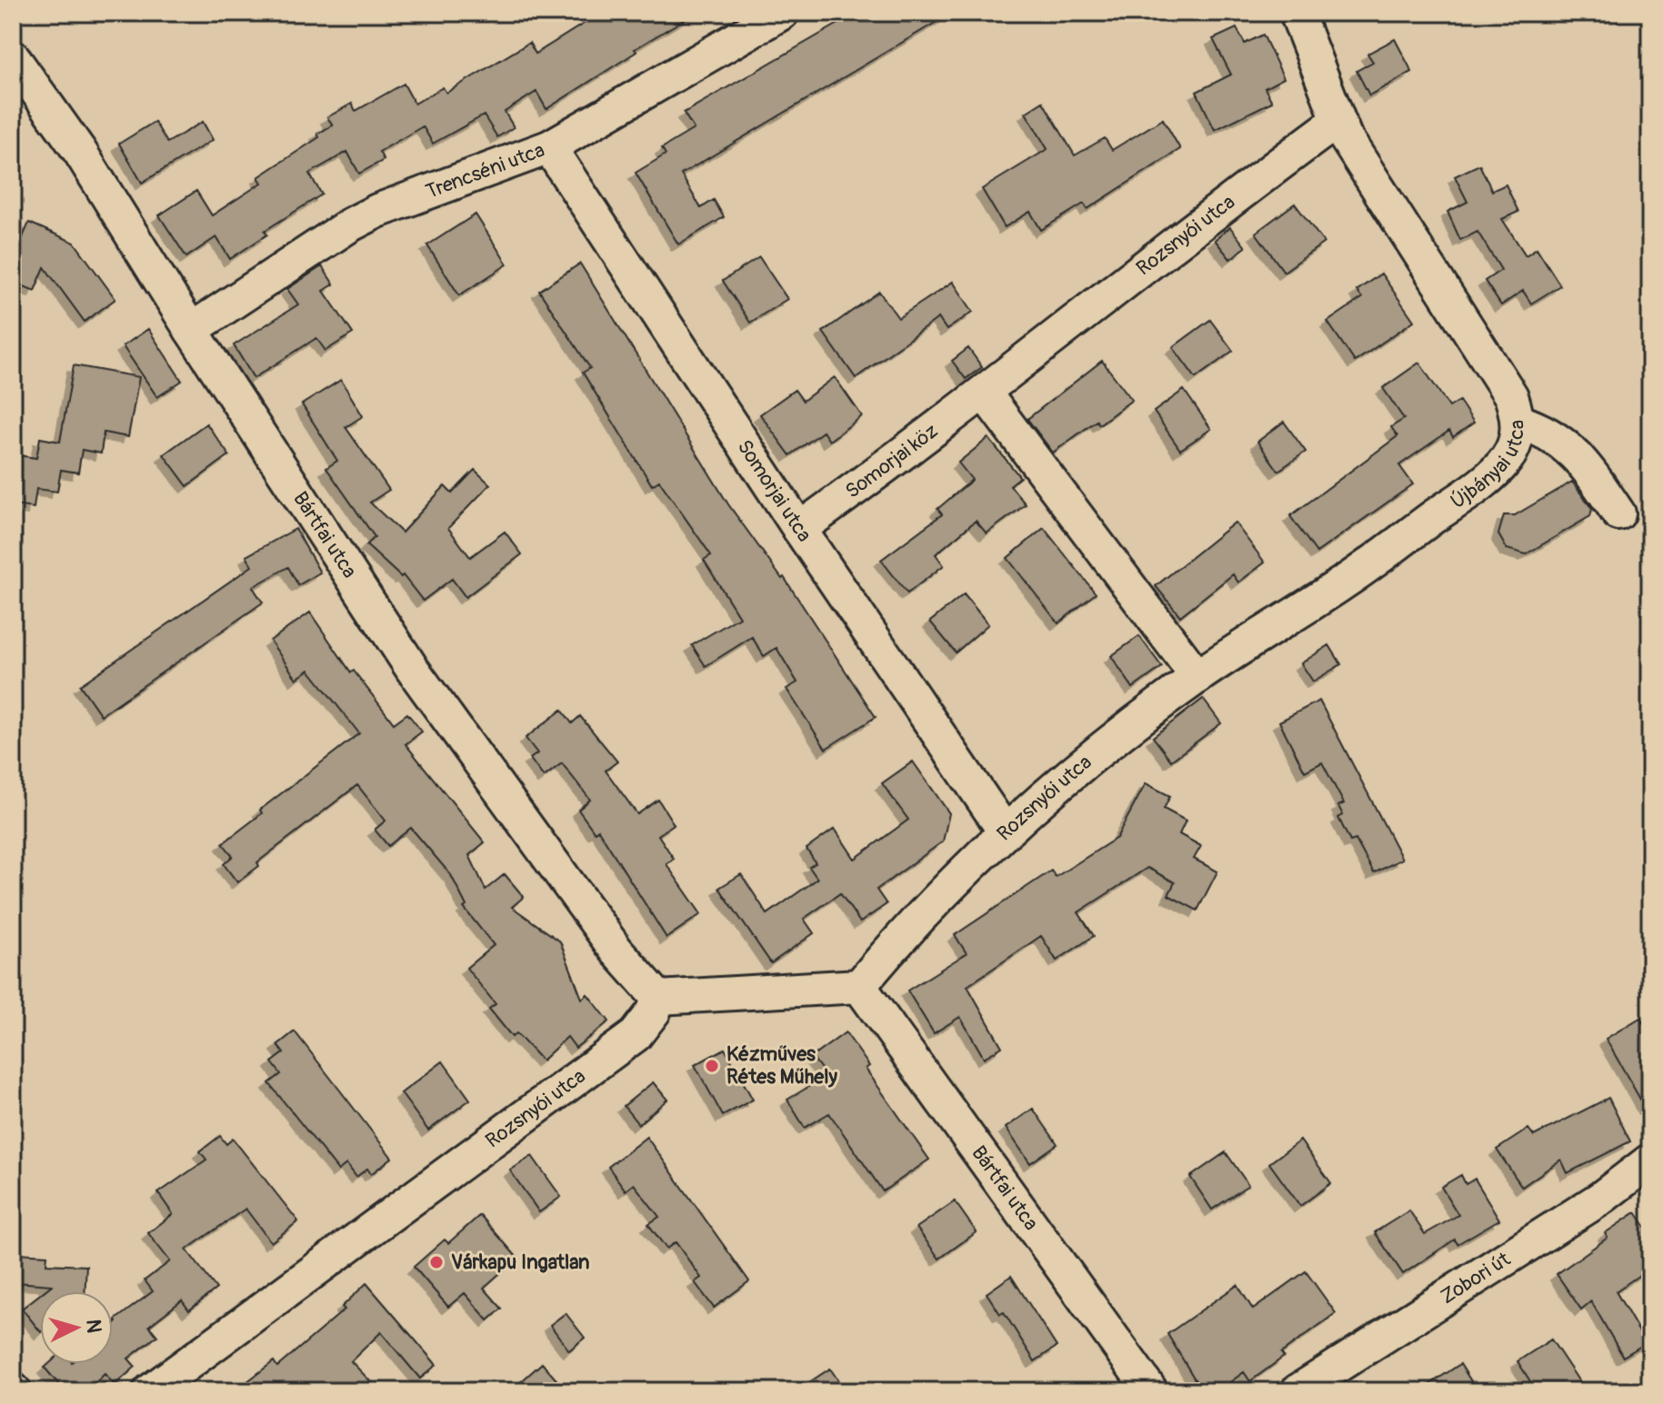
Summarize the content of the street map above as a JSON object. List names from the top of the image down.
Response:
{
  "streets": {
    "street": [
      "Trencséni utca",
      "Rozsnyói utca",
      "Somorjai köz",
      "Újbányai utca",
      "Somorjai utca",
      "Bártfai utca",
      "Zobori út"
    ]
  },
  "crossings": [
    ["Trencséni utca", "Somorjai utca"],
    ["Trencséni utca", "Bártfai utca"],
    ["Rozsnyói utca", "Somorjai köz"],
    ["Rozsnyói utca", "Újbányai utca"],
    ["Rozsnyói utca", "Somorjai utca"],
    ["Rozsnyói utca", "Bártfai utca"],
    ["Somorjai köz", "Somorjai utca"]
  ],
  "places": ["Kézműves Rétes Műhely", "Várkapu Ingatlan"],
  "north": "right"
}
